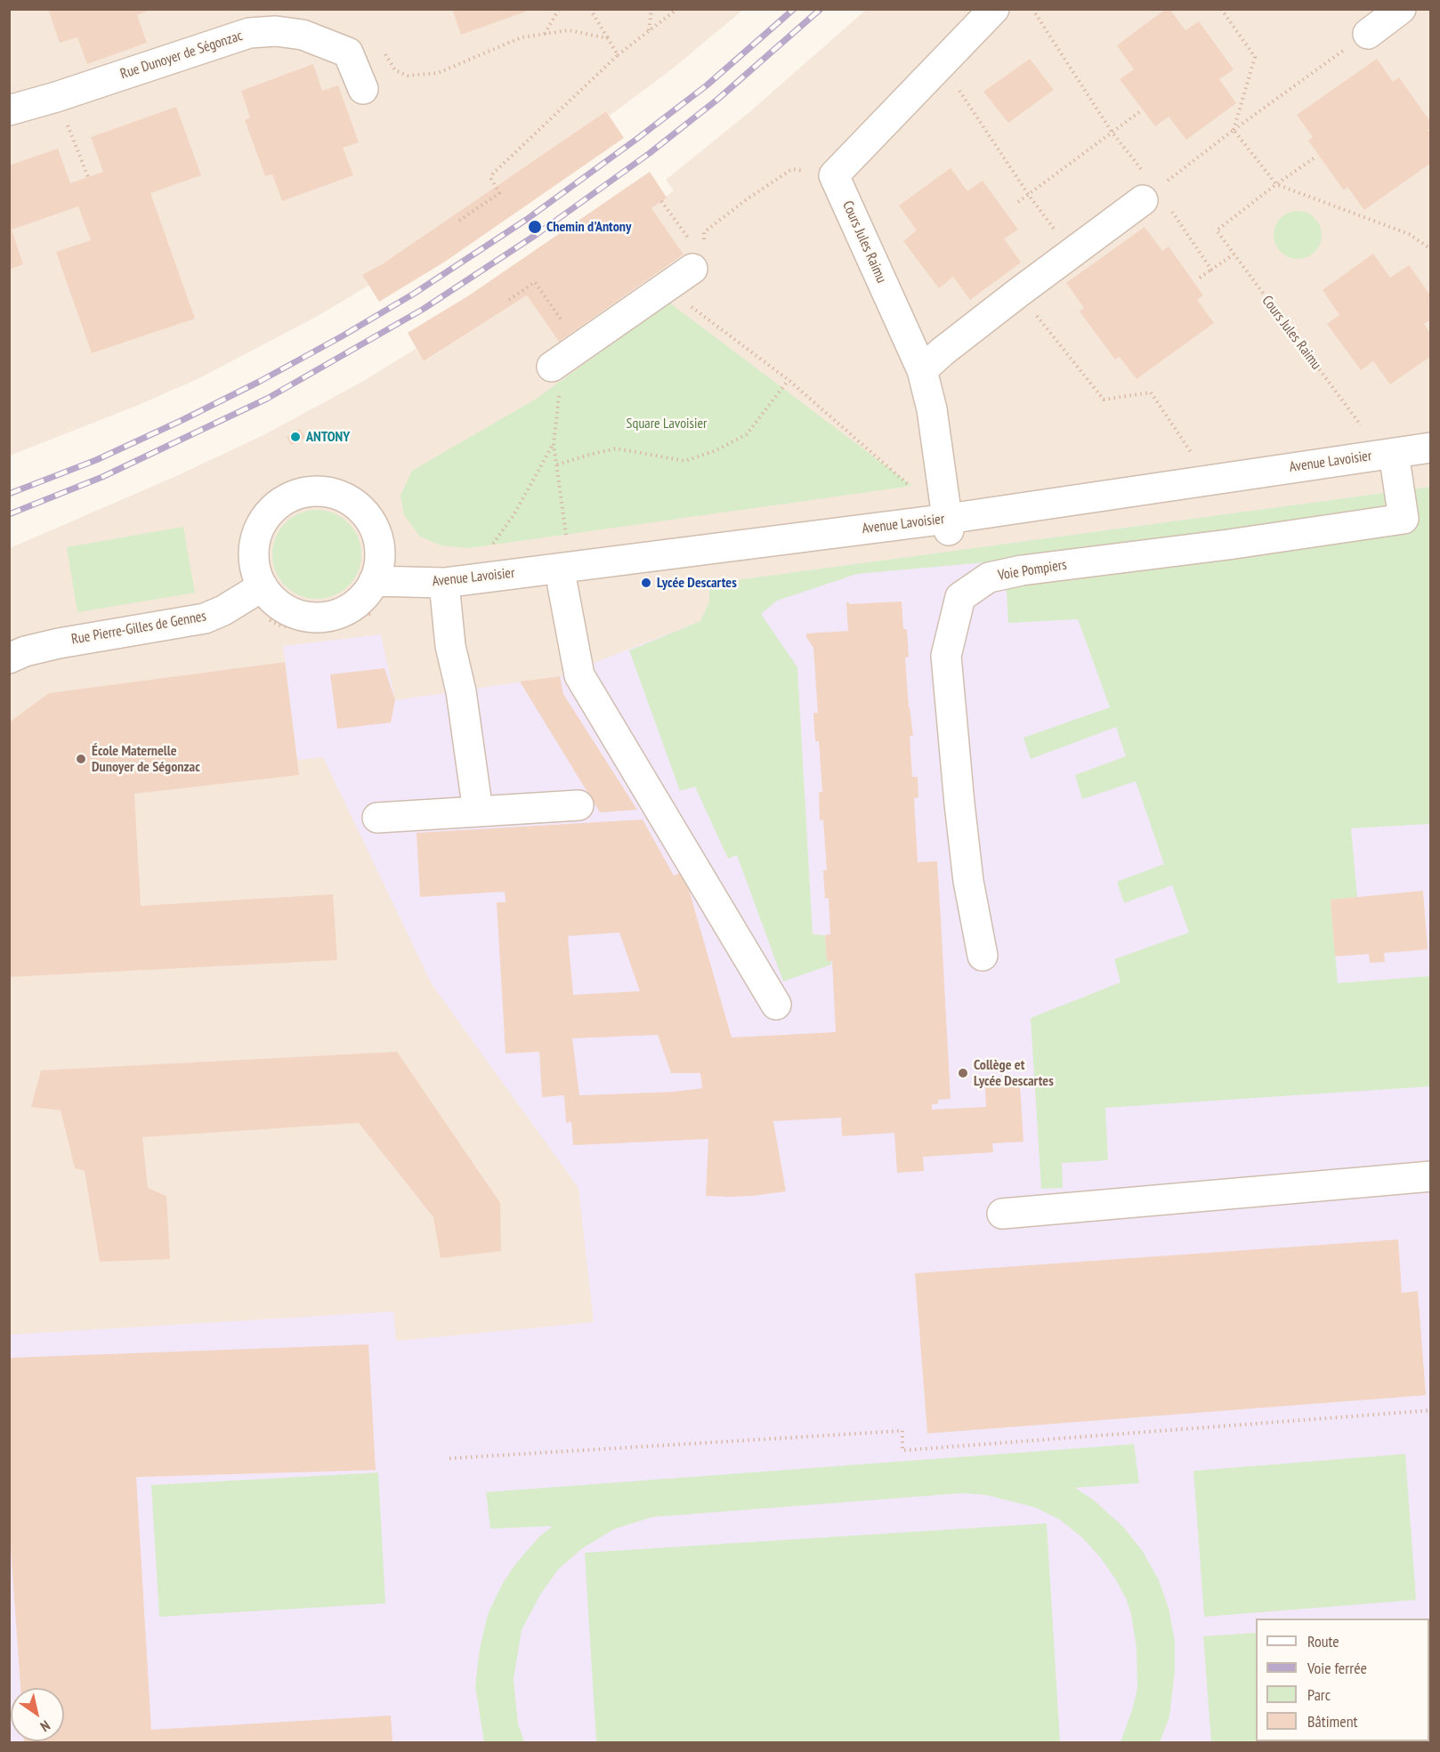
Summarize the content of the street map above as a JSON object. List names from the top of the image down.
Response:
{
  "streets": {
    "street": [
      "Rue Dunoyer de Ségonzac",
      "Cours Jules Raimu",
      "Avenue Lavoisier",
      "Voie Pompiers",
      "Rue Pierre-Gilles de Gennes"
    ]
  },
  "crossings": [
    ["Cours Jules Raimu", "Avenue Lavoisier"],
    ["Cours Jules Raimu", "Voie Pompiers"],
    ["Avenue Lavoisier", "Voie Pompiers"],
    ["Avenue Lavoisier", "Rue Pierre-Gilles de Gennes"]
  ],
  "parks": ["Square Lavoisier"],
  "places": [
    "Chemin d'Antony",
    "ANTONY",
    "Lycée Descartes",
    "École Maternelle Dunoyer de Ségonzac",
    "Collège et Lycée Descartes"
  ],
  "legend": [
    "Route",
    "Voie ferrée",
    "Parc",
    "Bâtiment"
  ],
  "north": "bottom right"
}
